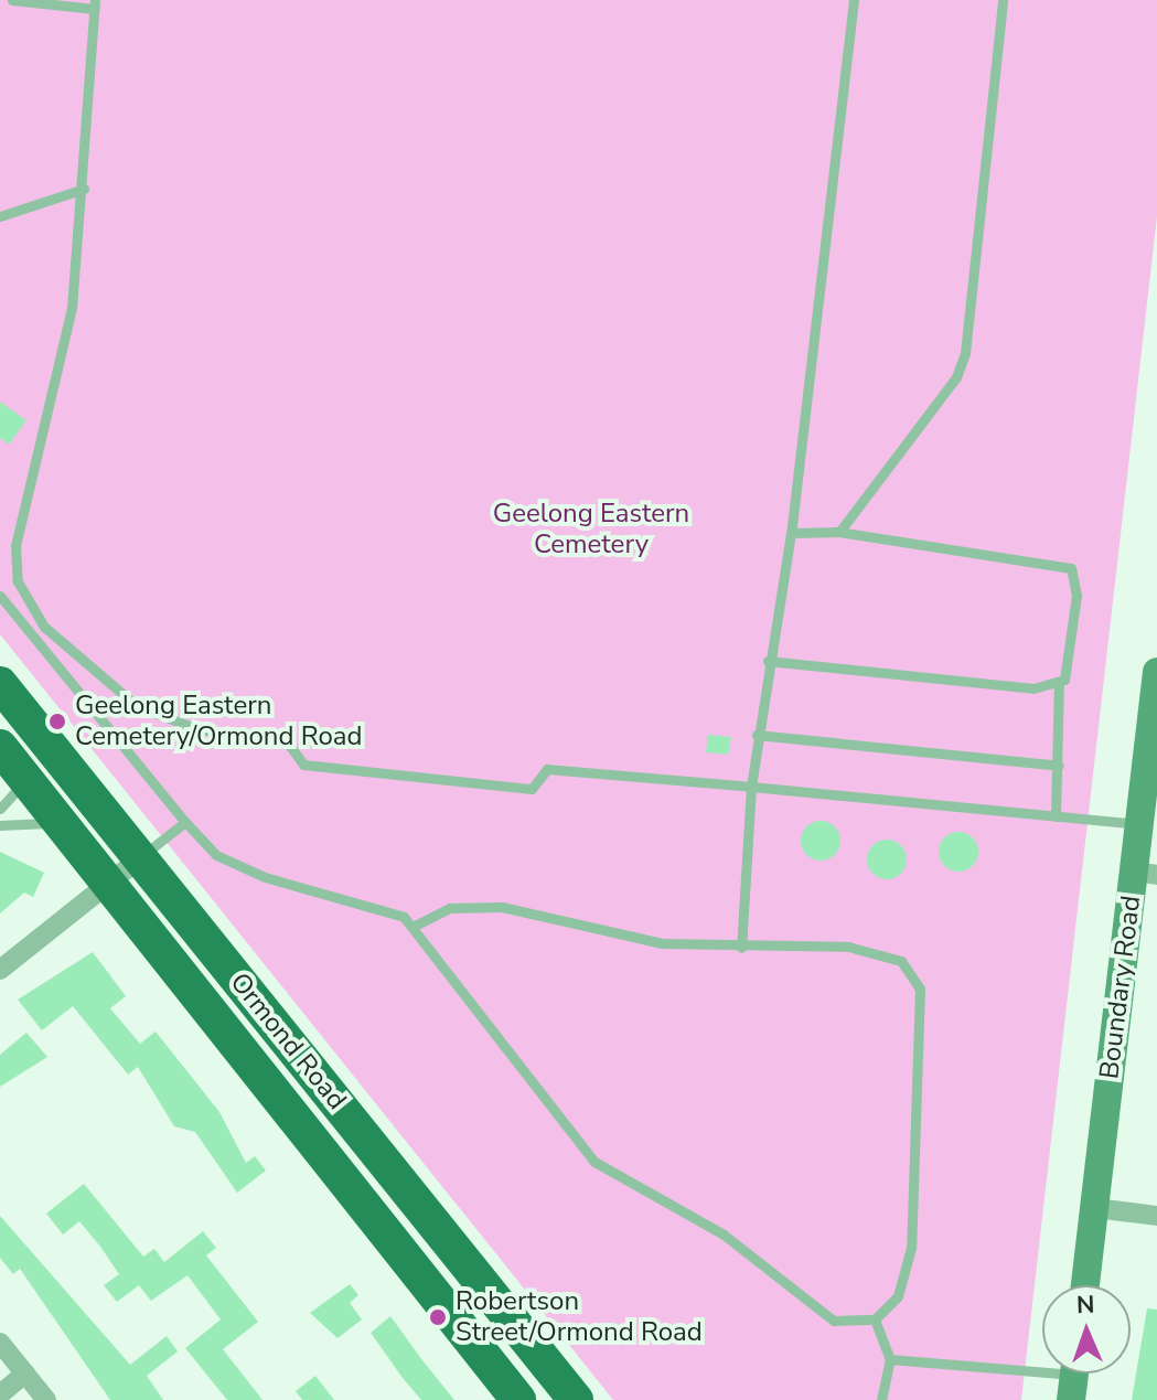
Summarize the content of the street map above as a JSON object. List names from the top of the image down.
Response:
{
  "streets": {
    "highway": ["Ormond Road"],
    "main road": ["Boundary Road"]
  },
  "parks": ["Geelong Eastern Cemetery"],
  "places": ["Geelong Eastern Cemetery/Ormond Road", "Robertson Street/Ormond Road"],
  "north": "top"
}
